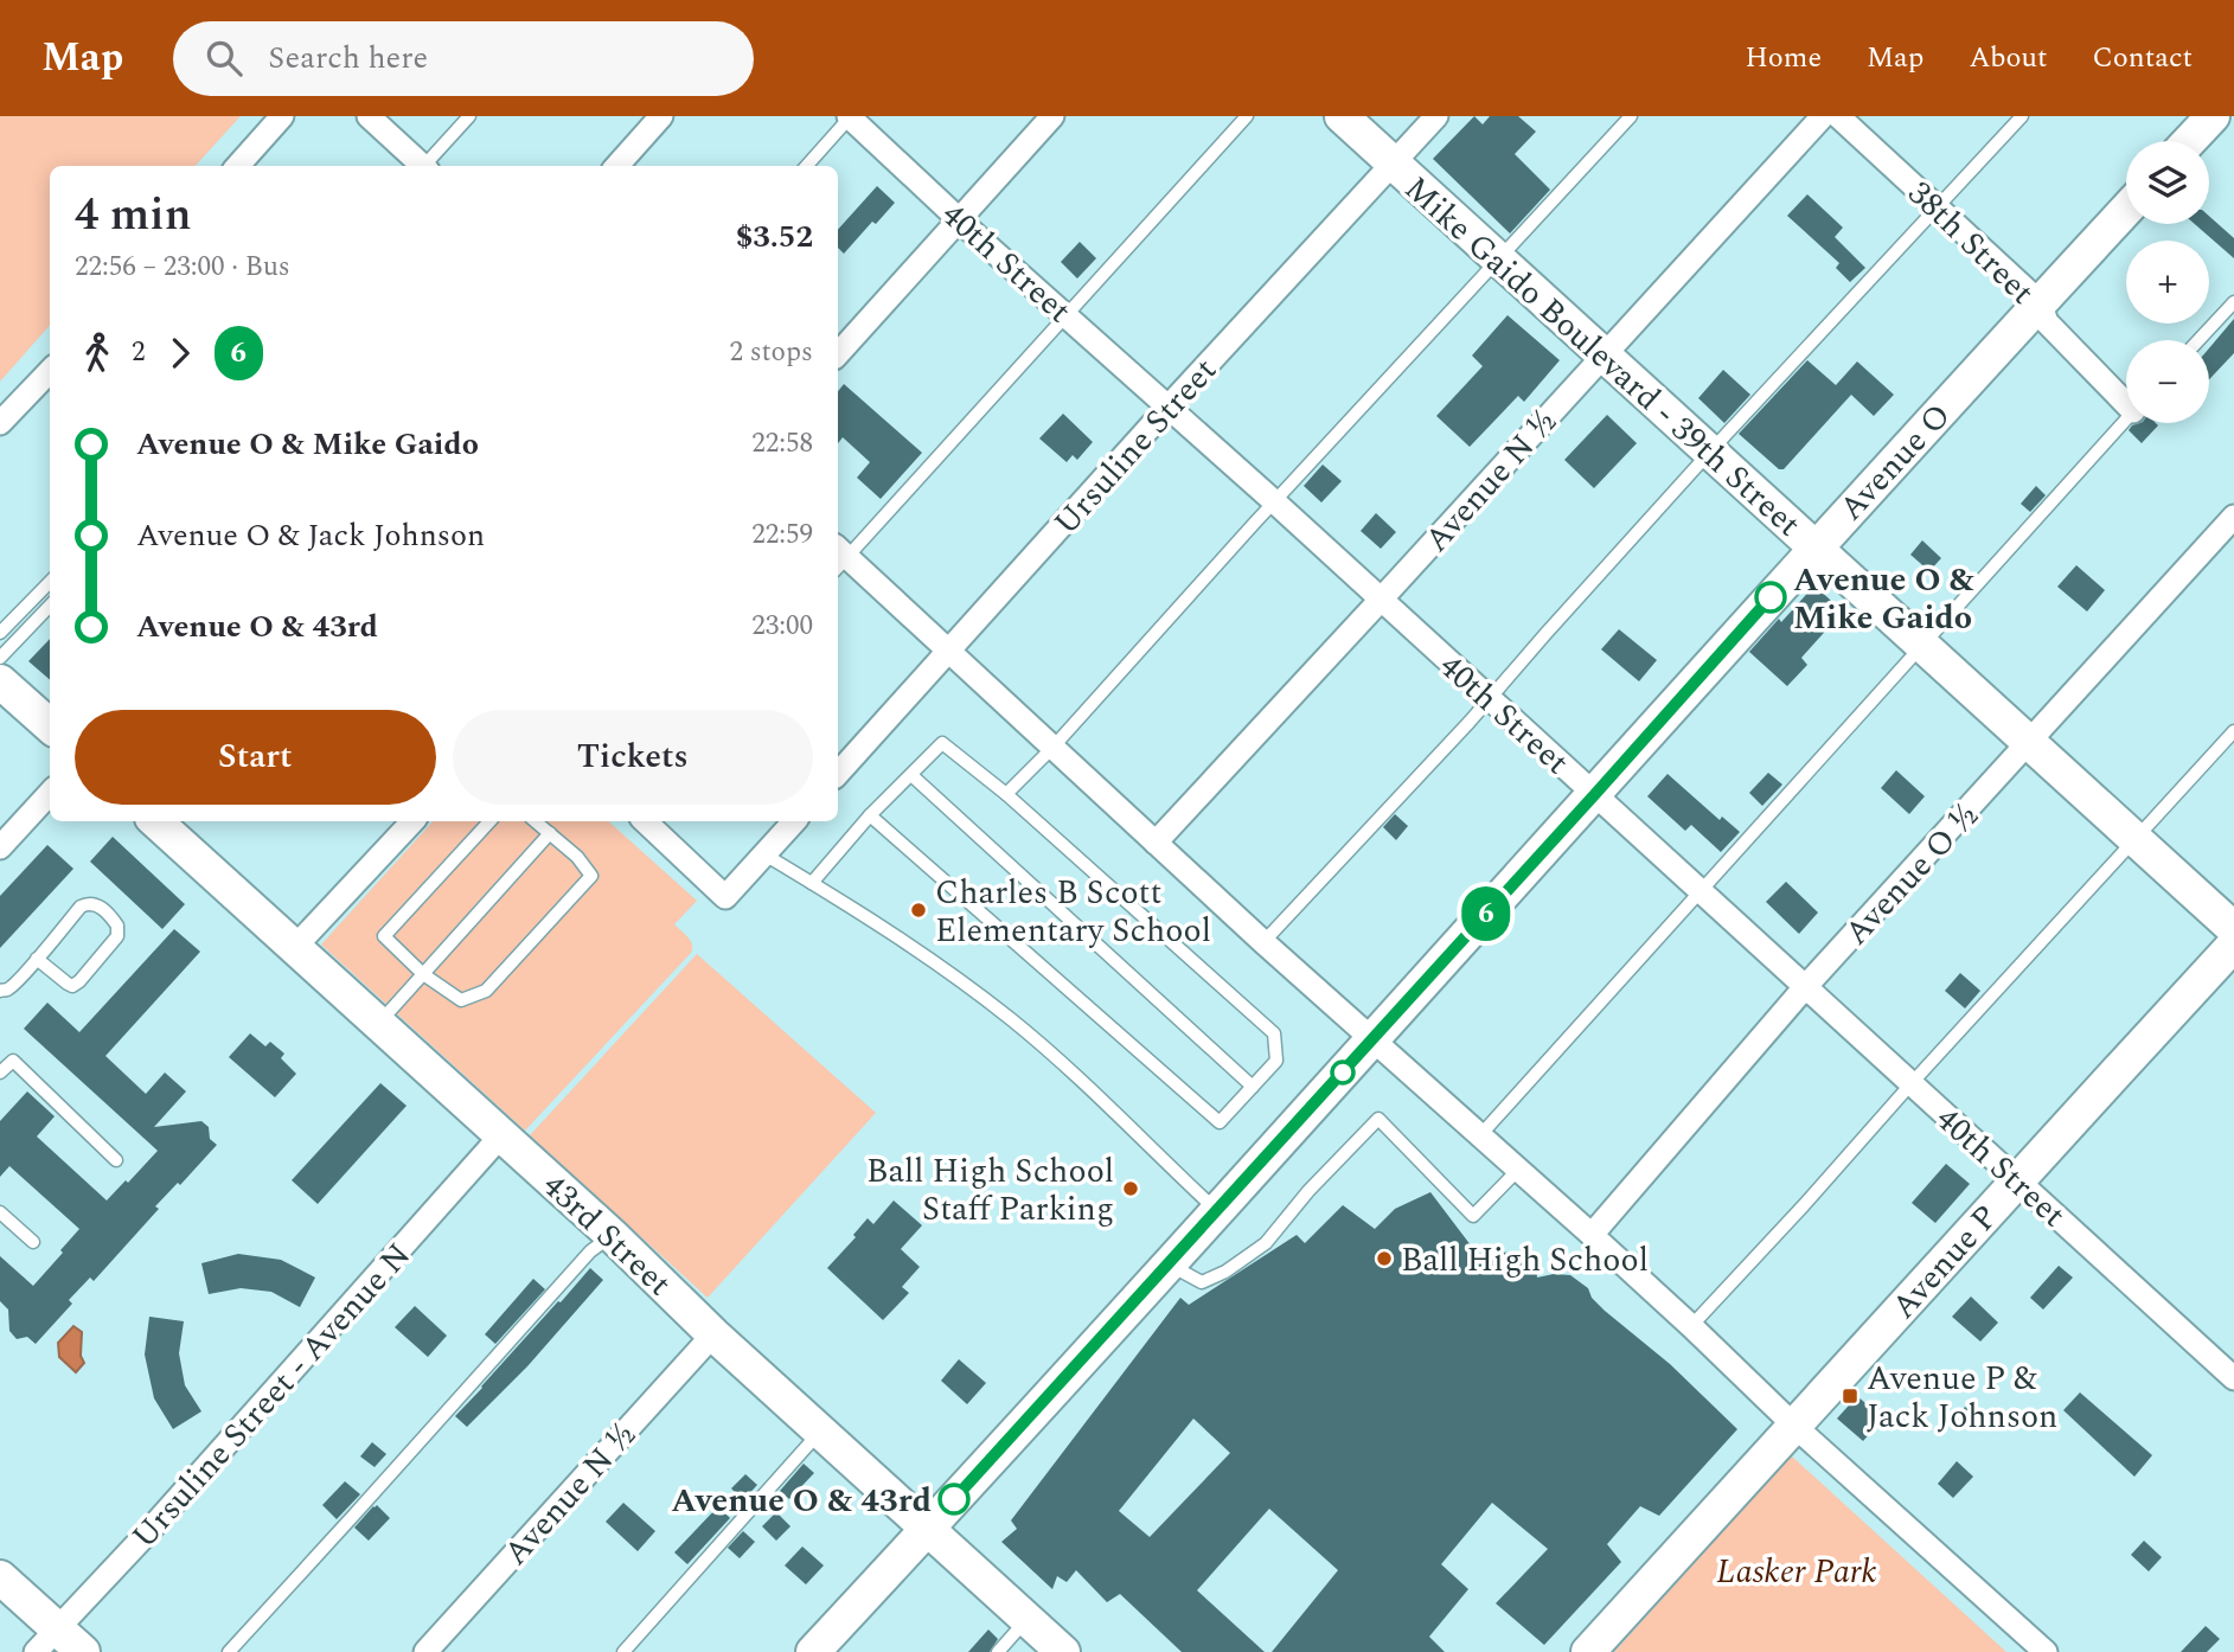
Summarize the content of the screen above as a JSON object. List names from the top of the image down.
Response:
{
  "streets": {
    "main road": [
      "Mike Gaido Boulevard - 39th Street",
      "Avenue O",
      "43rd Street",
      "Avenue P"
    ],
    "street": [
      "38th Street",
      "40th Street",
      "Ursuline Street",
      "Avenue N ½",
      "Avenue O ½",
      "Ursuline Street - Avenue N"
    ]
  },
  "crossings": [
    ["38th Street", "Avenue O"],
    ["40th Street", "Ursuline Street"],
    ["40th Street", "Avenue O"],
    ["40th Street", "Avenue N ½"],
    ["40th Street", "Avenue O ½"],
    ["40th Street", "Avenue P"],
    ["Mike Gaido Boulevard - 39th Street", "Ursuline Street"],
    ["Mike Gaido Boulevard - 39th Street", "Avenue O"],
    ["Mike Gaido Boulevard - 39th Street", "Avenue N ½"],
    ["Mike Gaido Boulevard - 39th Street", "Avenue O ½"],
    ["Avenue O", "43rd Street"],
    ["Avenue N ½", "43rd Street"],
    ["43rd Street", "Ursuline Street - Avenue N"]
  ],
  "parks": ["Lasker Park"],
  "places": {
    "other": [
      "Avenue O & Mike Gaido",
      "Charles B Scott Elementary School",
      "Ball High School Staff Parking",
      "Ball High School",
      "Avenue O & 43rd"
    ],
    "transit": ["Avenue P & Jack Johnson"]
  },
  "lines": ["bus line 6"],
  "page": {
    "header": "Map",
    "search": "Search here",
    "nav": [
      "Home",
      "Map",
      "About",
      "Contact"
    ],
    "on_map": "6",
    "map_buttons": ["+", "−"],
    "heading": ["4 min", "22:56 – 23:00 · Bus", "$3.52"],
    "legs": ["2", "6", "2 stops"],
    "list": [
      {
        "name": "Avenue O & Mike Gaido",
        "value": "22:58"
      },
      {
        "name": "Avenue O & Jack Johnson",
        "value": "22:59"
      },
      {
        "name": "Avenue O & 43rd",
        "value": "23:00"
      }
    ],
    "buttons": ["Start", "Tickets"]
  }
}
